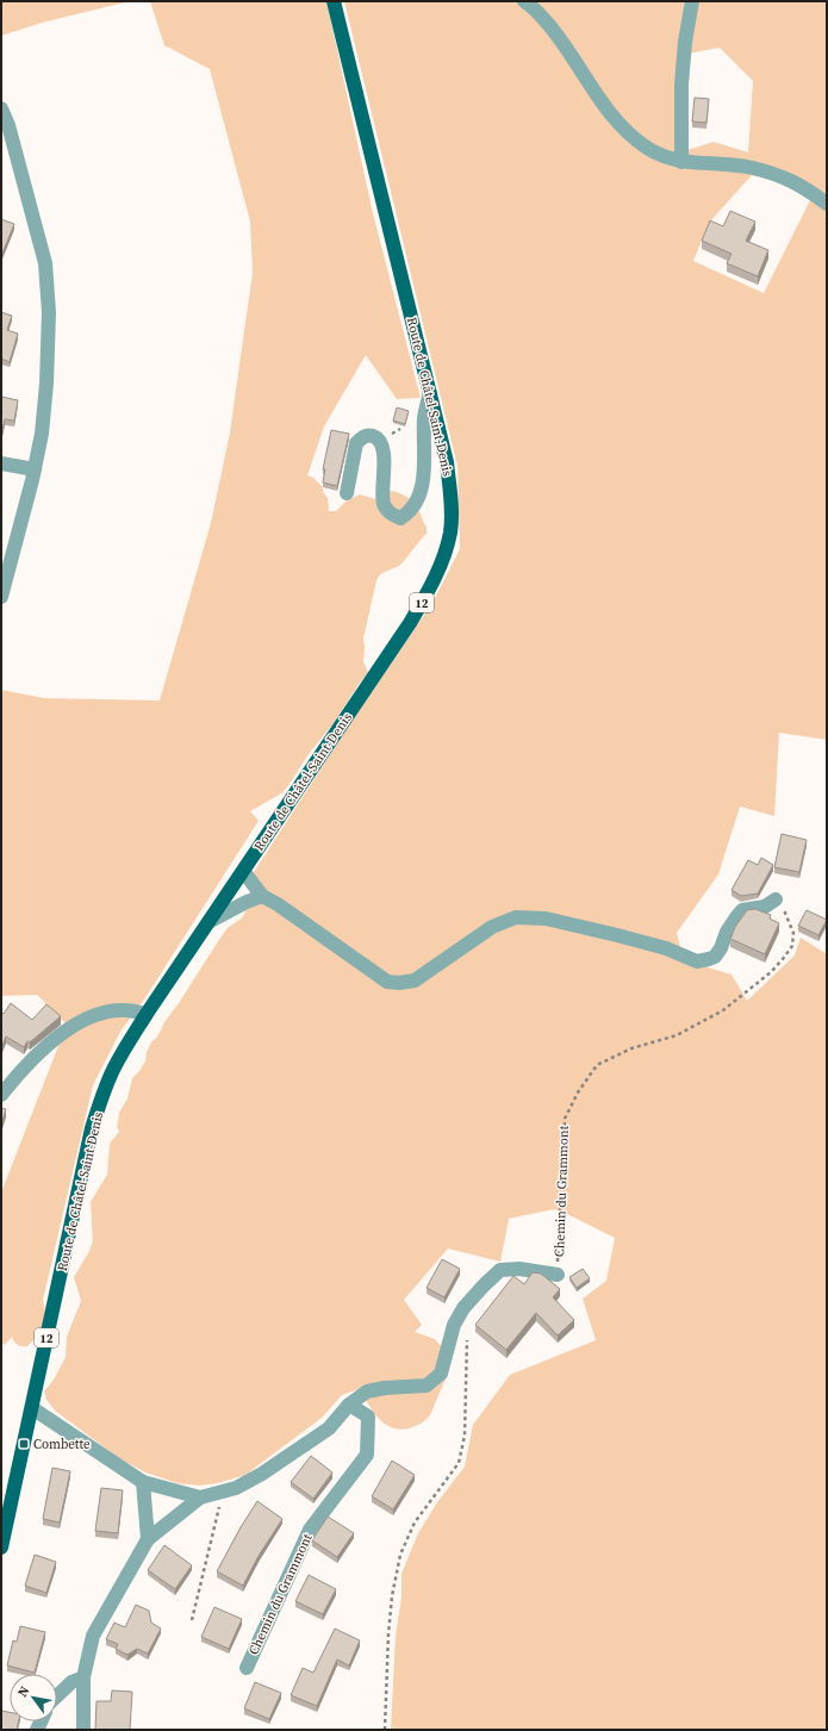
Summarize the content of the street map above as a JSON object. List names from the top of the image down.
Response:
{
  "streets": {
    "main road": ["Route de Châtel-Saint-Denis", "12"],
    "street": ["Chemin du Grammont"]
  },
  "places": {
    "transit": ["Combette"]
  },
  "north": "top left"
}
